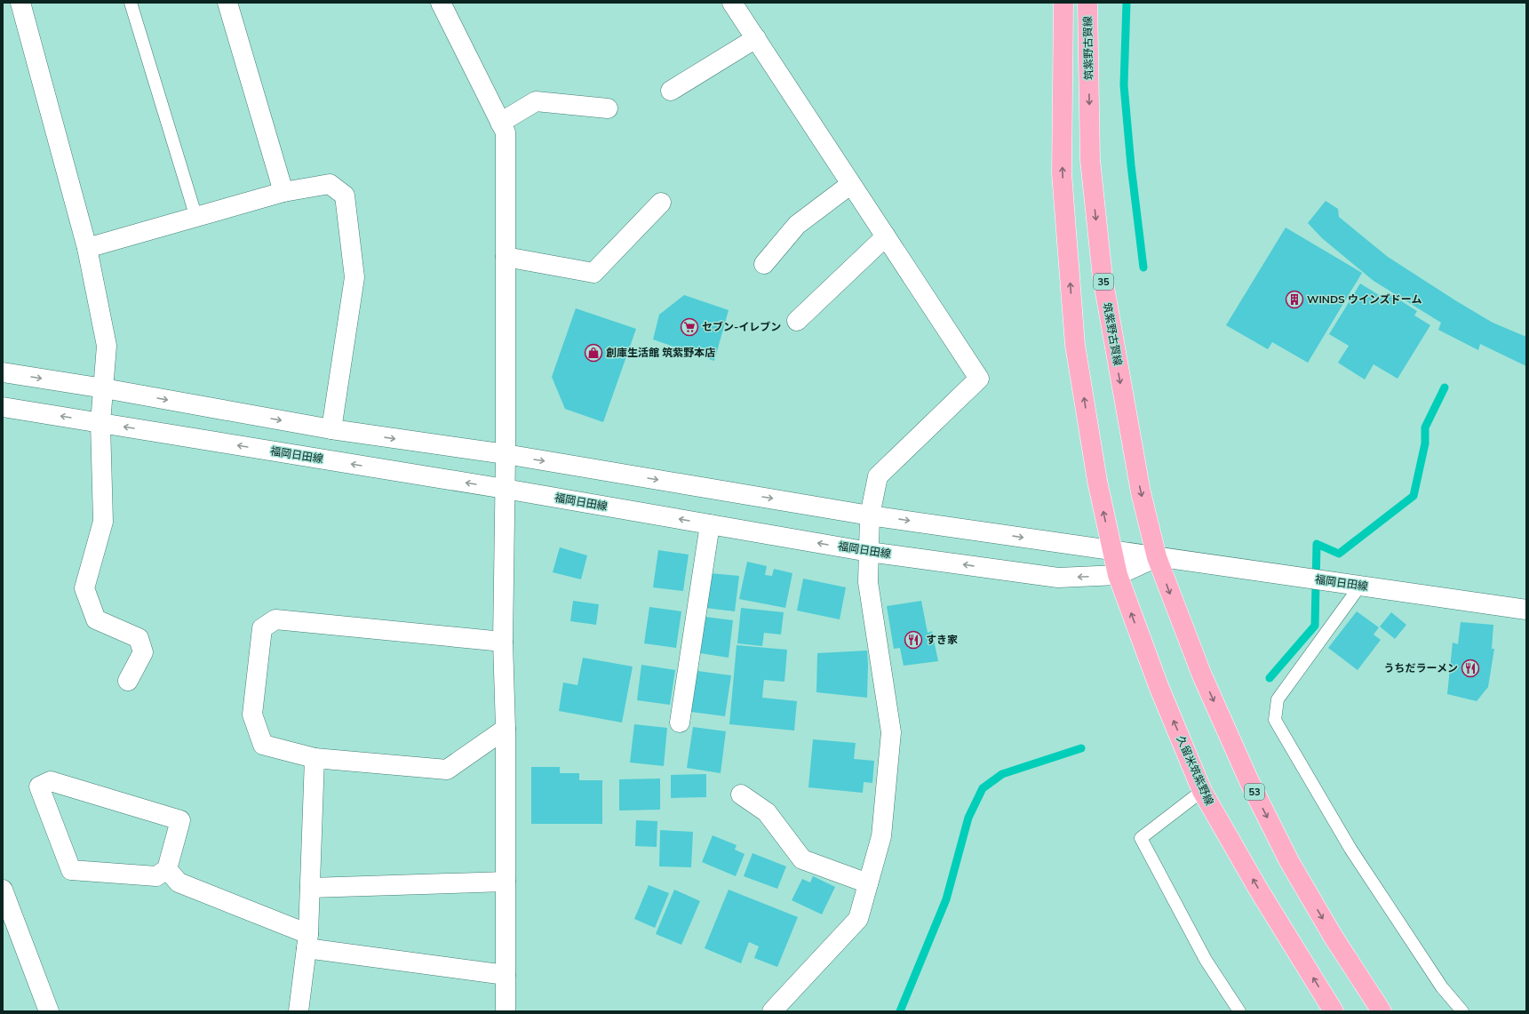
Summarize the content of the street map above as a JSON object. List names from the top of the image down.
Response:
{
  "streets": {
    "main road": [
      "筑紫野古賀線",
      "35",
      "久留米筑紫野線",
      "53"
    ],
    "street": ["福岡日田線"]
  },
  "crossings": [
    ["筑紫野古賀線", "福岡日田線"],
    ["筑紫野古賀線", "53"],
    ["福岡日田線", "久留米筑紫野線"],
    ["福岡日田線", "53"]
  ],
  "places": {
    "building": ["WINDS ウインズドーム"],
    "supermarket": ["セブン-イレブン"],
    "shop": ["創庫生活館 筑紫野本店"],
    "restaurant": ["すき家", "うちだラーメン"]
  }
}
